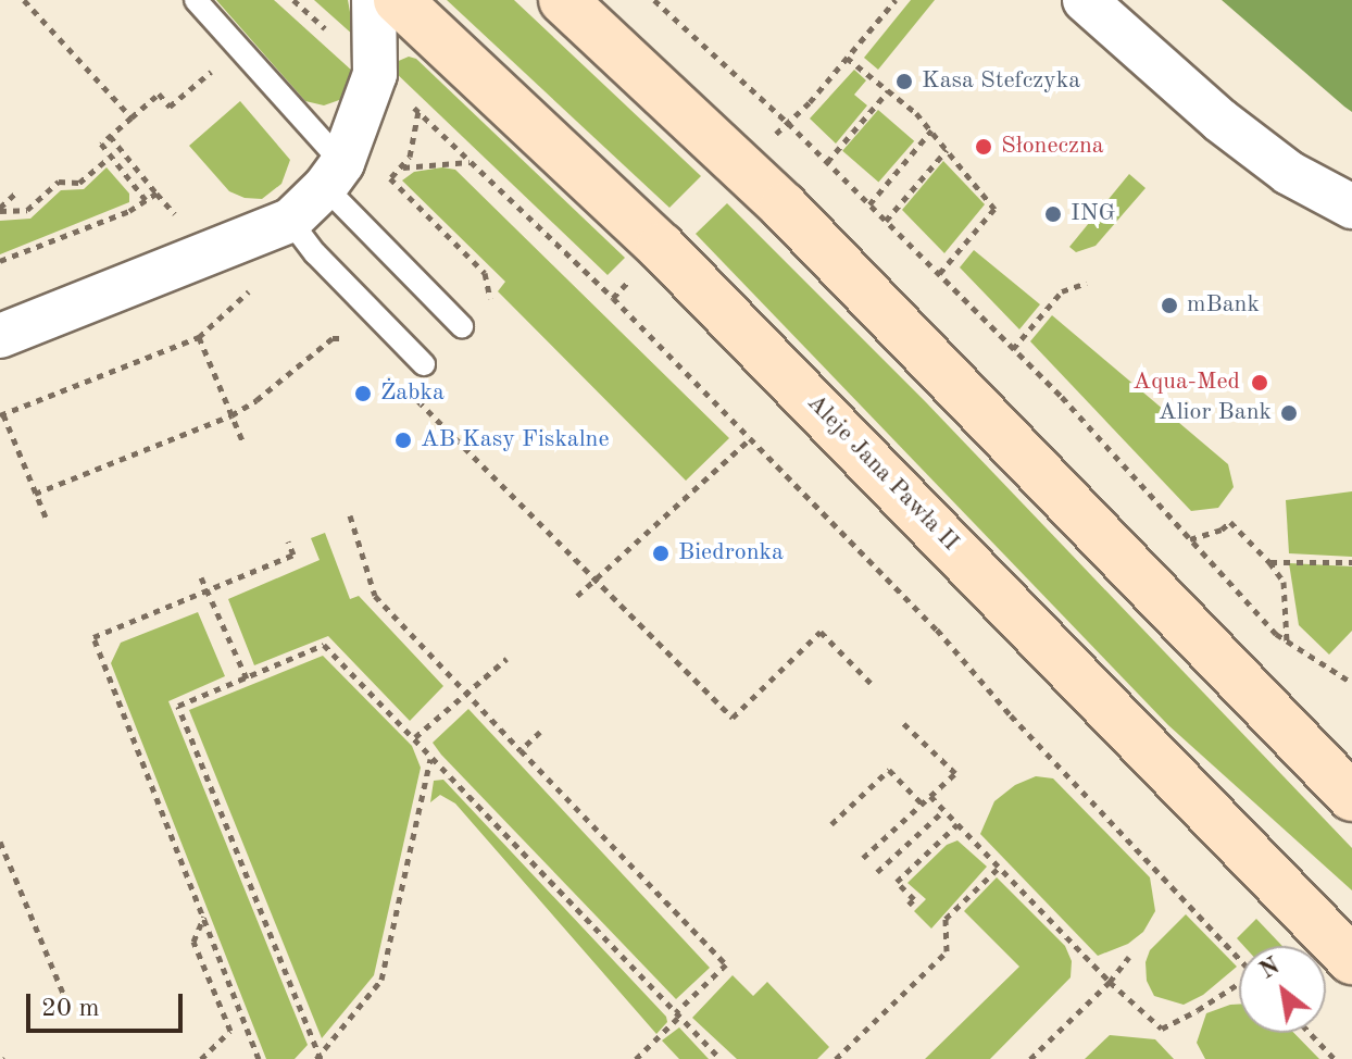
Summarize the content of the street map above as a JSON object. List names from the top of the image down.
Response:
{
  "streets": {
    "main road": ["Aleje Jana Pawła II"]
  },
  "places": [
    "Kasa Stefczyka",
    "Słoneczna",
    "ING",
    "mBank",
    "Aqua-Med",
    "Żabka",
    "Alior Bank",
    "AB Kasy Fiskalne",
    "Biedronka"
  ],
  "scale_bar": "20 m",
  "north": "top left"
}
